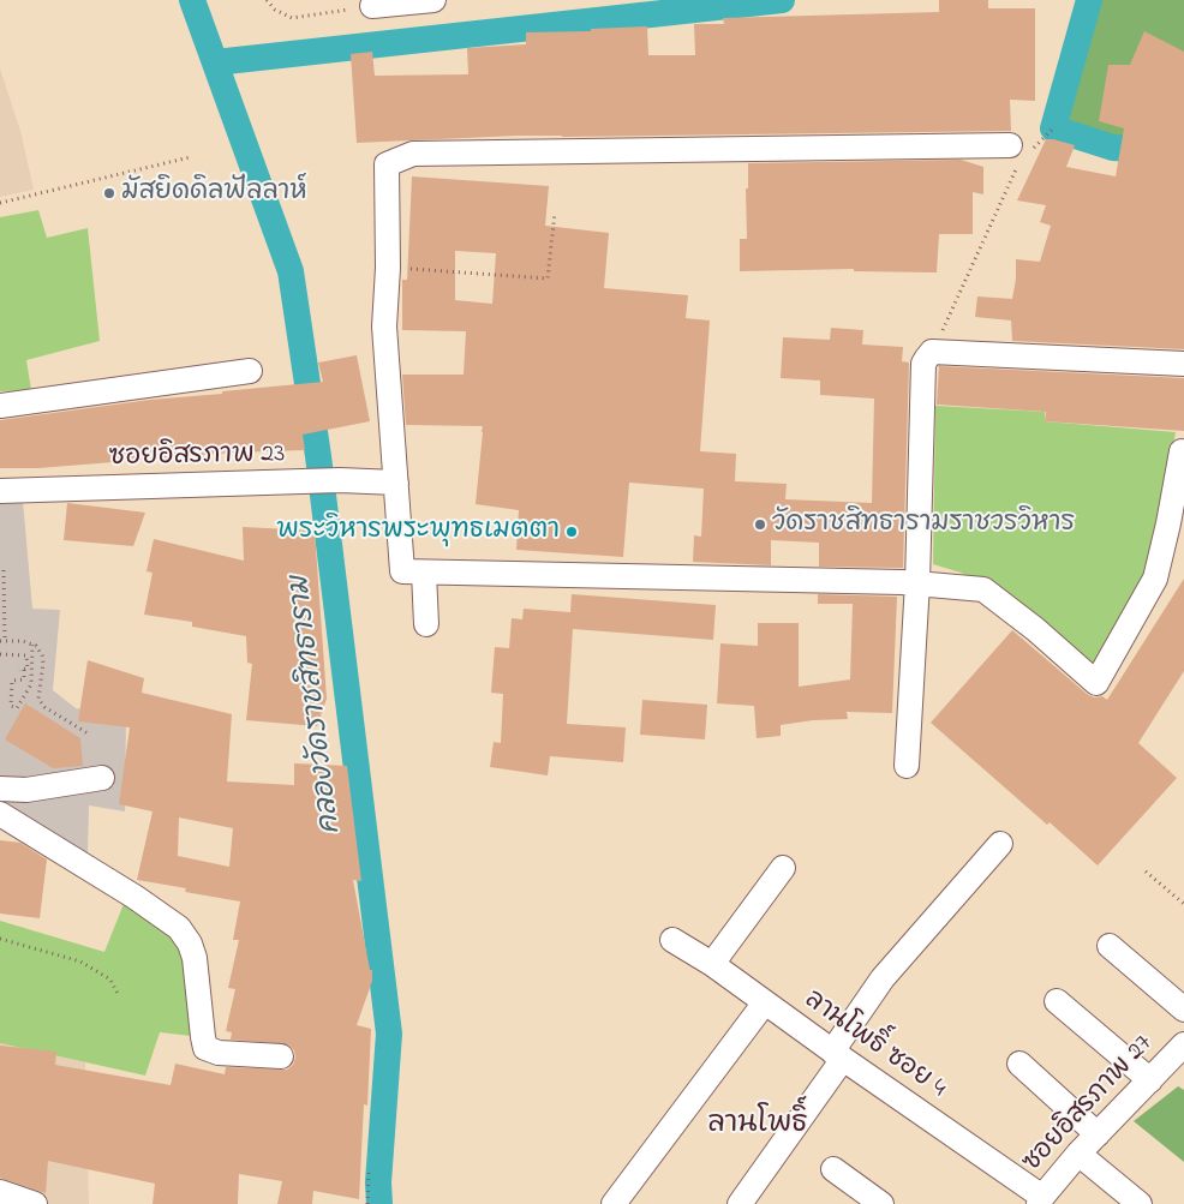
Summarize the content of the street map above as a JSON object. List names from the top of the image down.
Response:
{
  "streets": {
    "street": ["ซอยอิสรภาพ 23", "ลานโพธิ์ ซอย 4", "ซอยอิสรภาพ 27"]
  },
  "crossings": [
    ["ลานโพธิ์ ซอย 4", "ซอยอิสรภาพ 27"]
  ],
  "districts": ["ลานโพธิ์"],
  "water": ["คลองวัดราชสิทธาราม"],
  "places": ["มัสยิดดิลฟัลลาห์", "วัดราชสิทธารามราชวรวิหาร", "พระวิหารพระพุทธเมตตา"]
}
